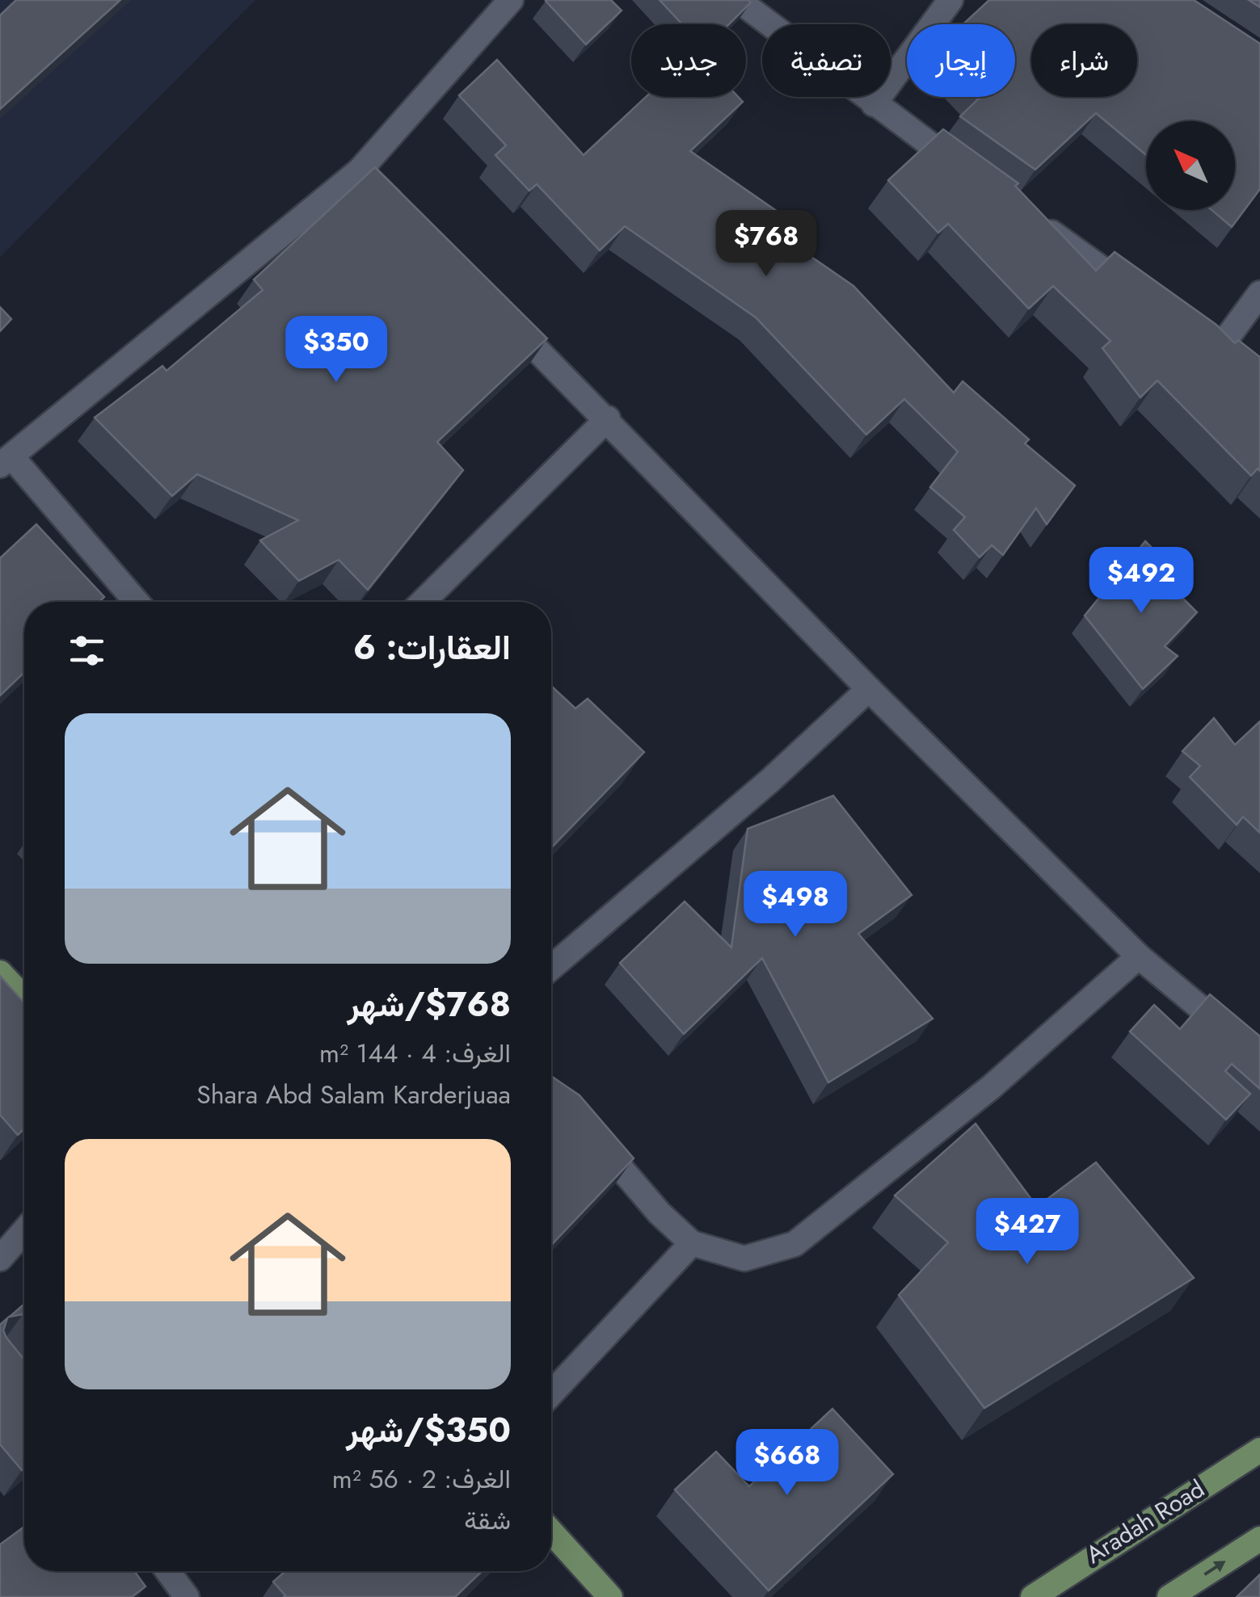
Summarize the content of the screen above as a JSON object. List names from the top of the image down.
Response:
{
  "streets": {
    "main road": ["Aradah Road"]
  },
  "north": "top left",
  "page": {
    "chip": [
      "شراء",
      "إيجار",
      "تصفية",
      "جديد"
    ],
    "price": [
      "$768",
      "$350",
      "$492",
      "$498",
      "$427",
      "$668"
    ],
    "heading": "العقارات: 6",
    "list": [
      {
        "name": "$768/شهر",
        "note": "الغرف: 4 · 144 m² · Shara Abd Salam Karderjuaa"
      },
      {
        "name": "$350/شهر",
        "note": "الغرف: 2 · 56 m² · شقة"
      }
    ]
  }
}
